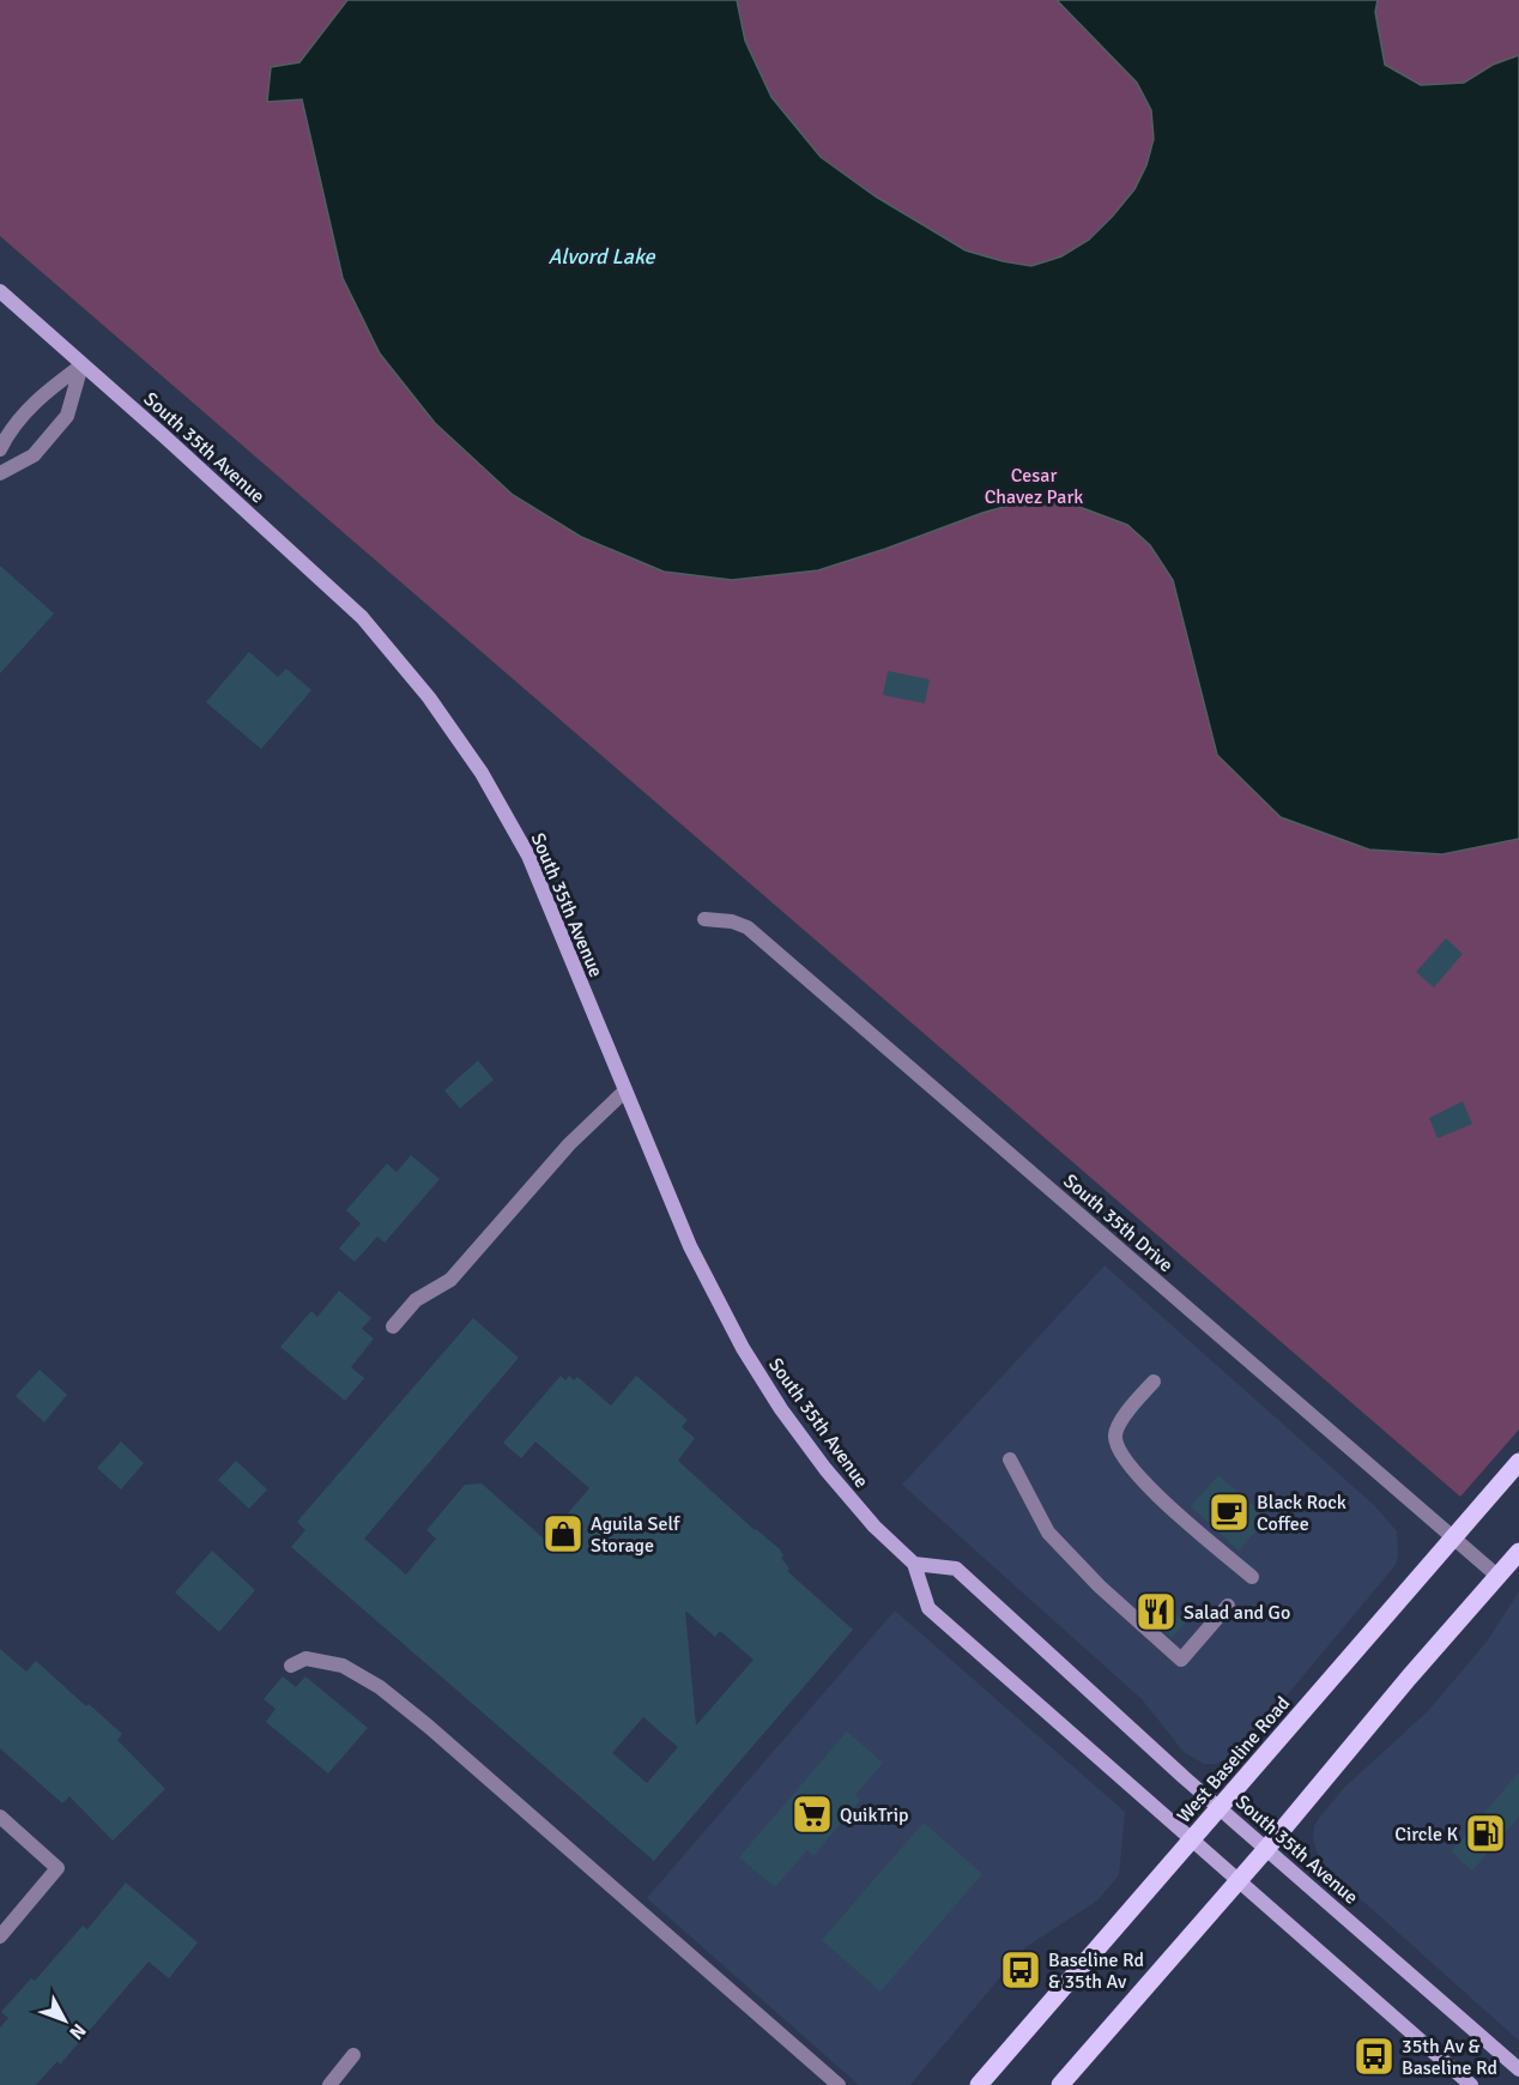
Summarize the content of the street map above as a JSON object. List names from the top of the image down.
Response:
{
  "streets": {
    "main road": ["South 35th Avenue", "West Baseline Road"],
    "street": ["South 35th Drive"]
  },
  "crossings": [
    ["South 35th Avenue", "West Baseline Road"],
    ["South 35th Drive", "West Baseline Road"]
  ],
  "water": ["Alvord Lake"],
  "parks": ["Cesar Chavez Park"],
  "places": {
    "cafe": ["Black Rock Coffee"],
    "shop": ["Aguila Self Storage"],
    "restaurant": ["Salad and Go"],
    "supermarket": ["QuikTrip"],
    "fuel station": ["Circle K"],
    "bus stop": ["Baseline Rd & 35th Av", "35th Av & Baseline Rd"]
  },
  "north": "bottom right"
}
